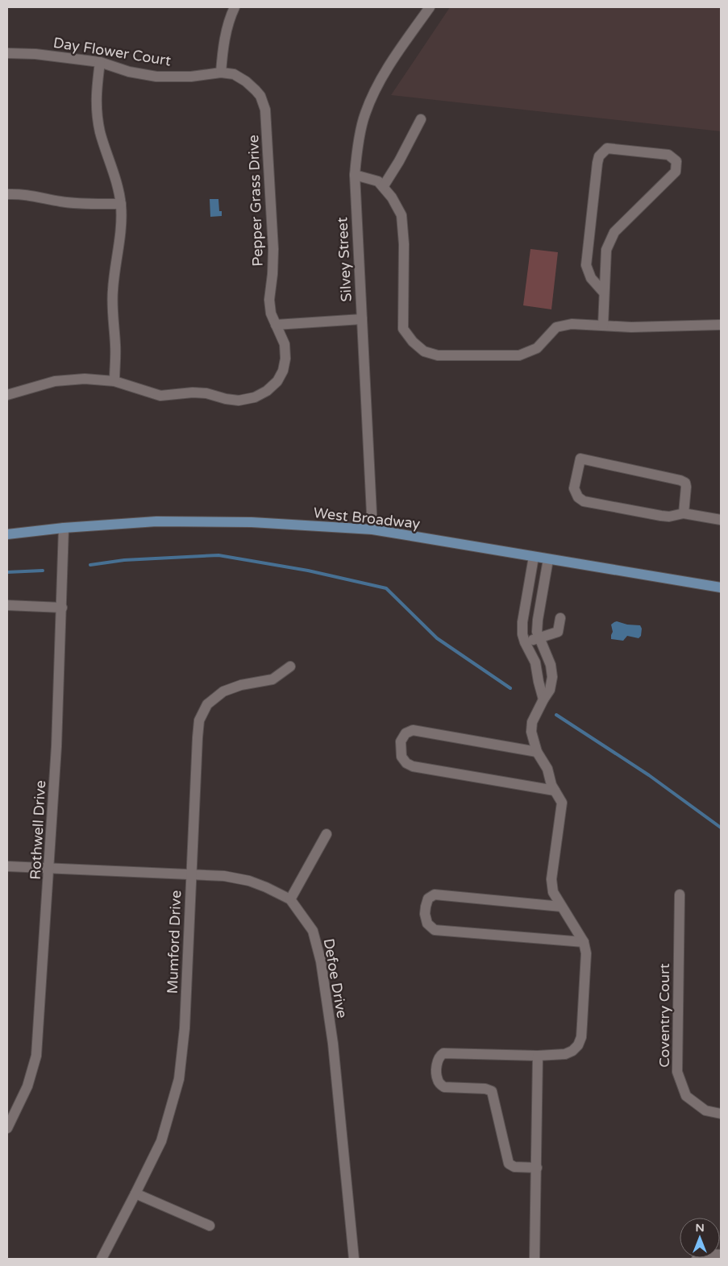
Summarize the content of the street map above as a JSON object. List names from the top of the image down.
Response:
{
  "streets": {
    "main road": ["West Broadway"],
    "street": [
      "Day Flower Court",
      "Pepper Grass Drive",
      "Silvey Street",
      "Rothwell Drive",
      "Mumford Drive",
      "Defoe Drive",
      "Coventry Court"
    ]
  },
  "crossings": [
    ["Day Flower Court", "Pepper Grass Drive"],
    ["Silvey Street", "West Broadway"],
    ["West Broadway", "Rothwell Drive"],
    ["Rothwell Drive", "Defoe Drive"],
    ["Mumford Drive", "Defoe Drive"]
  ],
  "north": "top"
}
